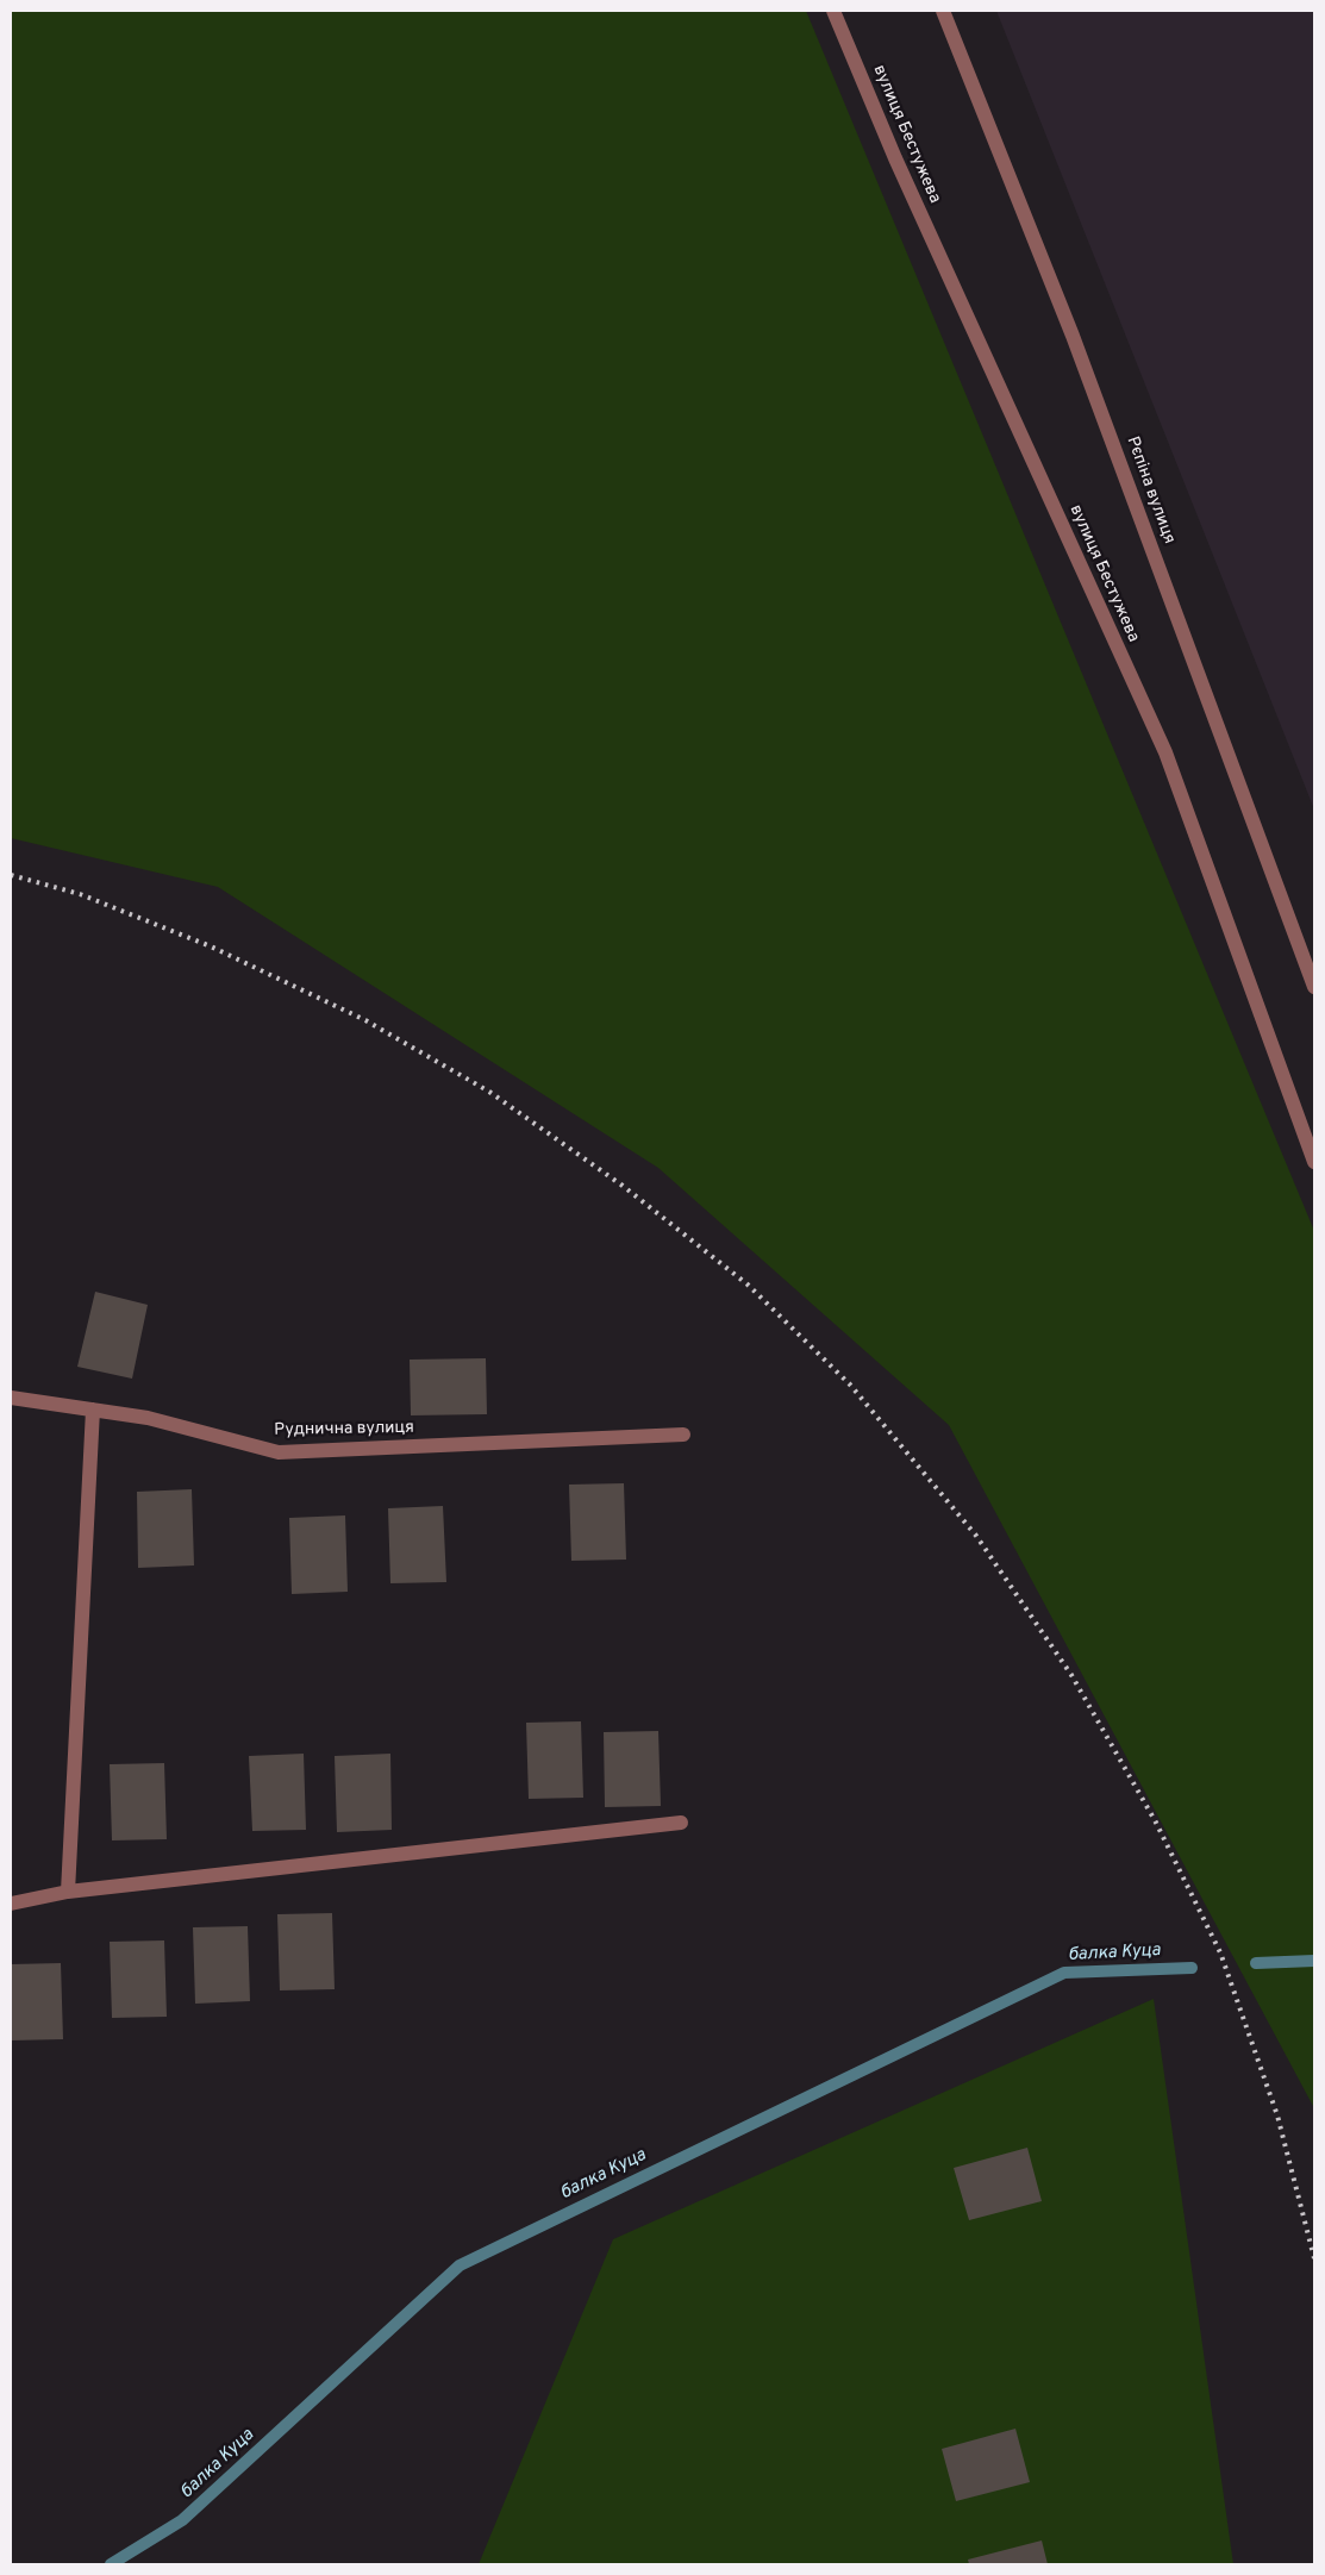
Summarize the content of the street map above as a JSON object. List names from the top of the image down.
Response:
{
  "streets": {
    "street": ["вулиця Бестужева", "Рєпіна вулиця", "Руднична вулиця"]
  },
  "water": ["балка Куца"]
}
